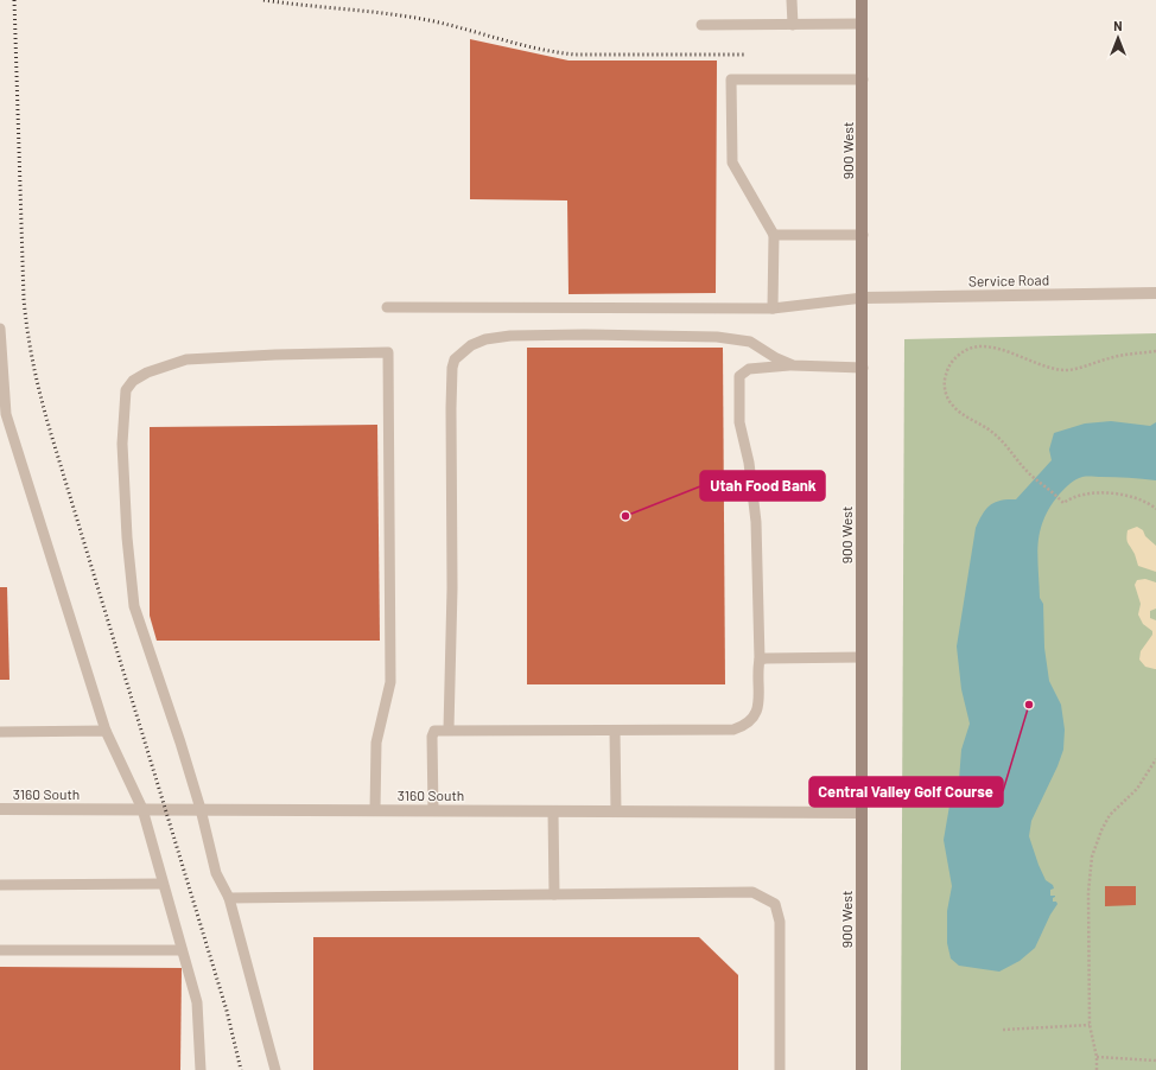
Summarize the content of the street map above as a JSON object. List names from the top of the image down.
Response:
{
  "streets": {
    "main road": ["900 West"],
    "street": ["Service Road", "3160 South"]
  },
  "crossings": [
    ["900 West", "Service Road"],
    ["900 West", "3160 South"]
  ],
  "places": ["Utah Food Bank", "Central Valley Golf Course"],
  "north": "top"
}
